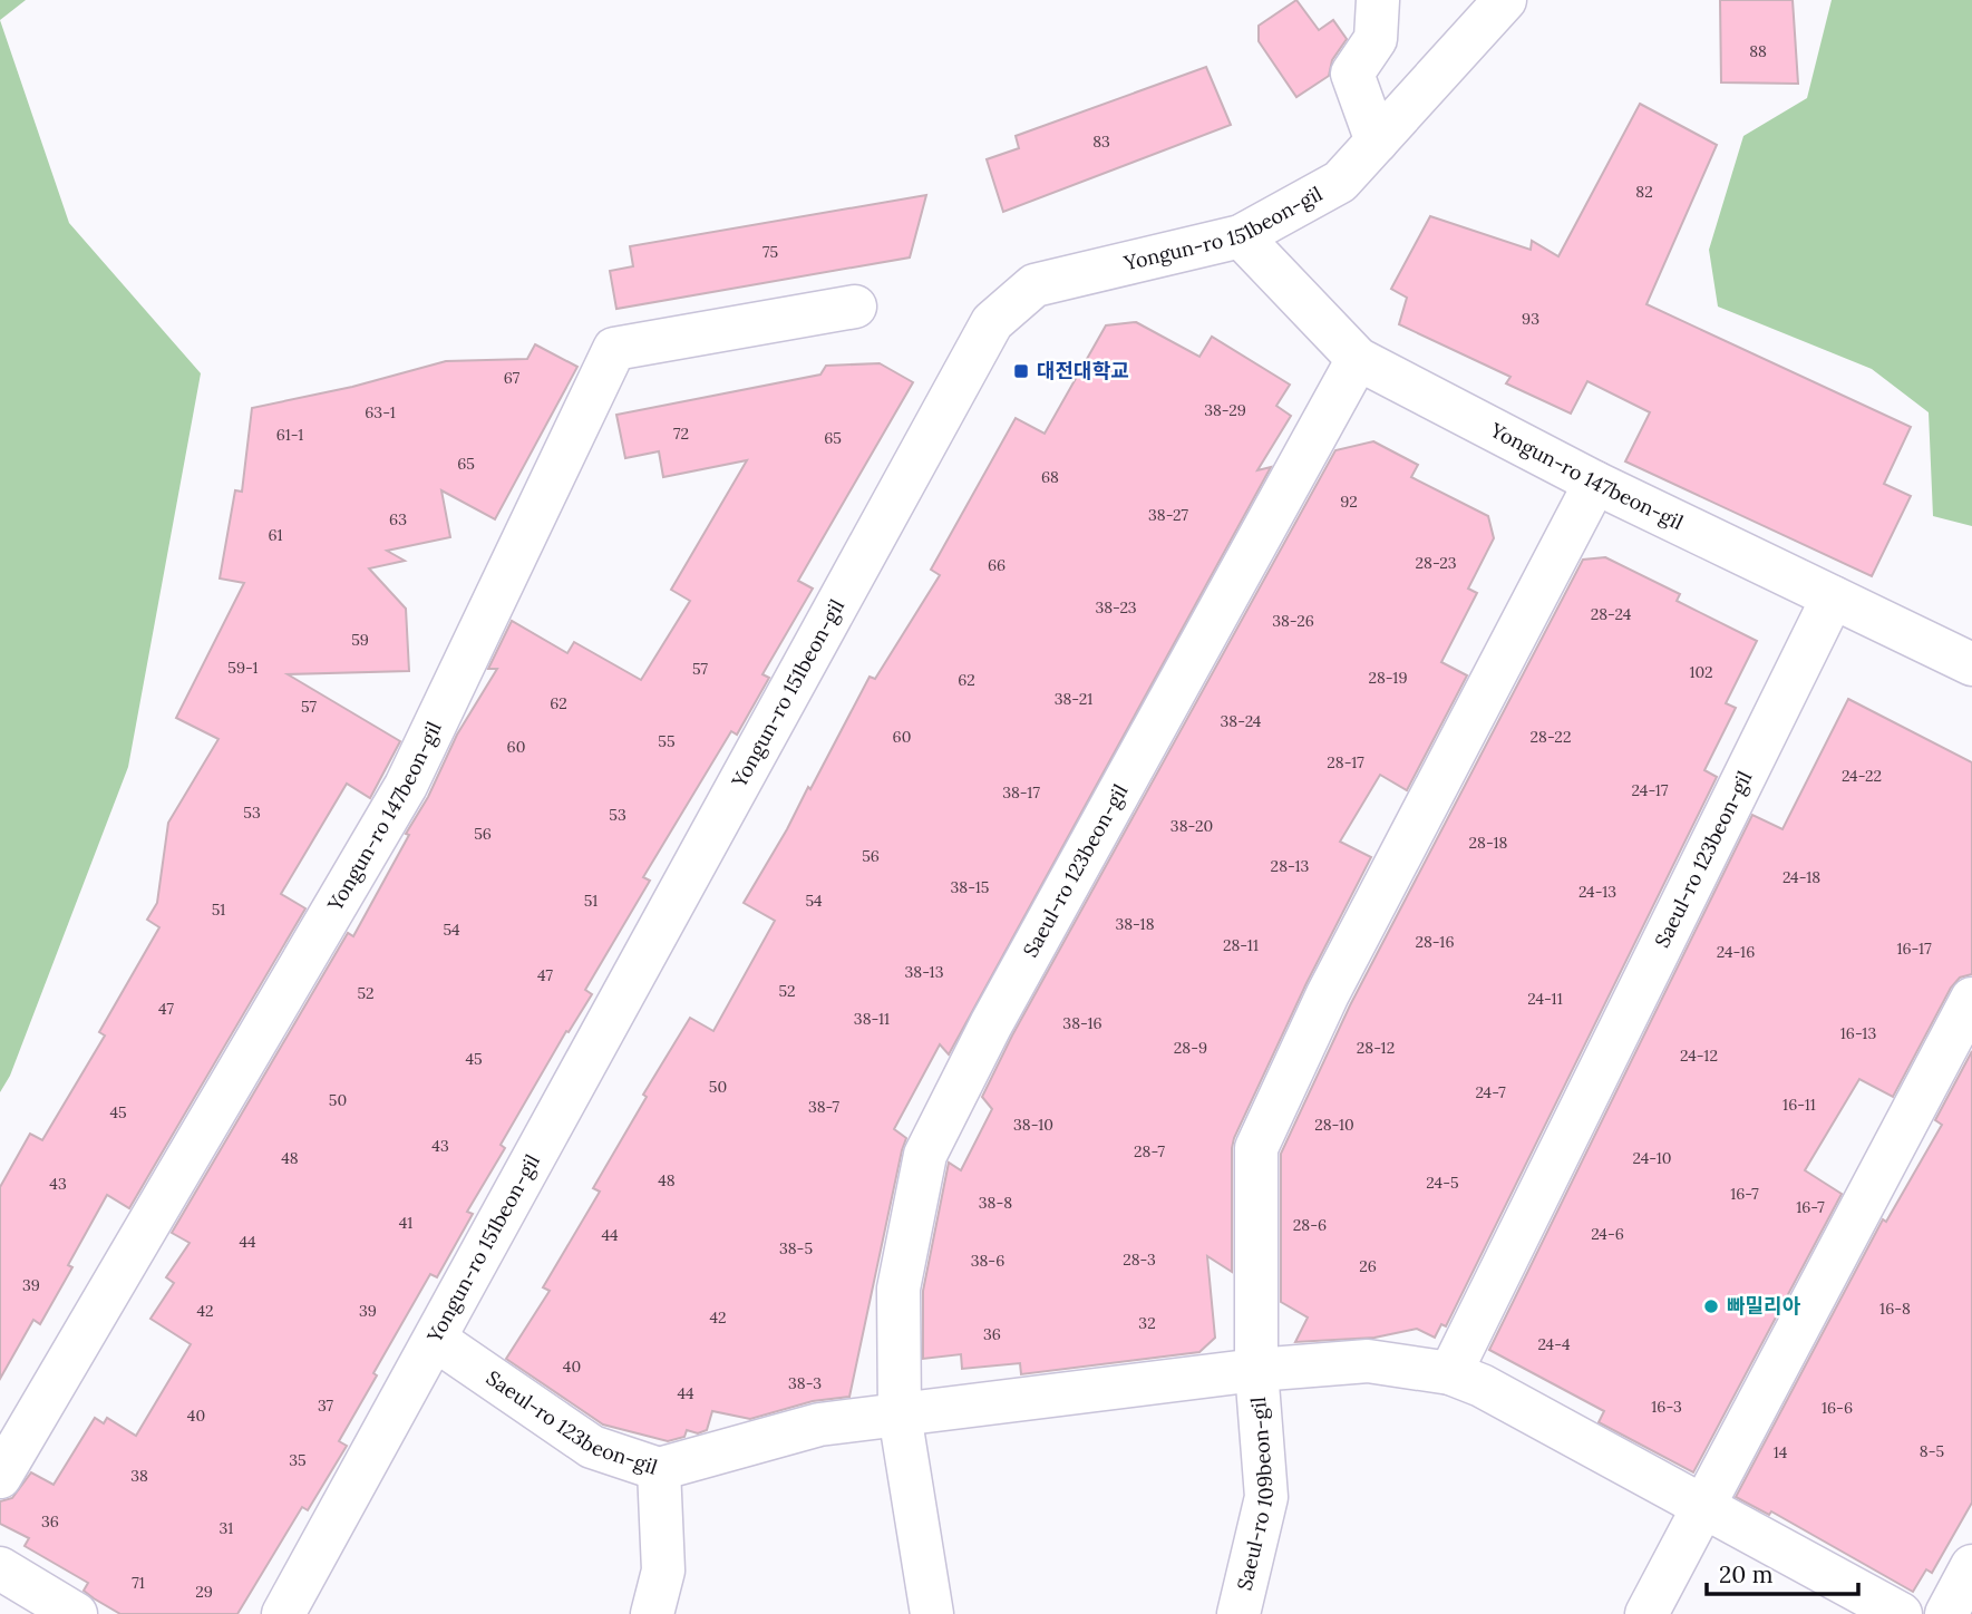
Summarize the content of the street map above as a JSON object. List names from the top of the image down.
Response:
{
  "streets": {
    "street": [
      "Yongun-ro 151beon-gil",
      "Yongun-ro 147beon-gil",
      "Saeul-ro 123beon-gil",
      "Saeul-ro 109beon-gil"
    ]
  },
  "crossings": [
    ["Yongun-ro 151beon-gil", "Yongun-ro 147beon-gil"],
    ["Yongun-ro 151beon-gil", "Saeul-ro 123beon-gil"],
    ["Yongun-ro 147beon-gil", "Saeul-ro 123beon-gil"],
    ["Saeul-ro 123beon-gil", "Saeul-ro 109beon-gil"]
  ],
  "places": {
    "transit": ["대전대학교"],
    "other": ["빠밀리아"]
  },
  "house_numbers": [
    "88",
    "83",
    "82",
    "75",
    "93",
    "67",
    "38-29",
    "63-1",
    "72",
    "61-1",
    "65",
    "65",
    "68",
    "92",
    "38-27",
    "63",
    "61",
    "28-23",
    "66",
    "38-23",
    "28-24",
    "38-26",
    "59",
    "59-1",
    "57",
    "102",
    "28-19",
    "62",
    "38-21",
    "62",
    "57",
    "38-24",
    "60",
    "28-22",
    "55",
    "60",
    "28-17",
    "24-22",
    "24-17",
    "38-17",
    "53",
    "53",
    "38-20",
    "56",
    "28-18",
    "56",
    "28-13",
    "24-18",
    "38-15",
    "24-13",
    "51",
    "54",
    "51",
    "38-18",
    "54",
    "28-16",
    "28-11",
    "16-17",
    "24-16",
    "38-13",
    "47",
    "52",
    "52",
    "24-11",
    "47",
    "38-11",
    "38-16",
    "16-13",
    "28-9",
    "28-12",
    "24-12",
    "45",
    "50",
    "24-7",
    "50",
    "16-11",
    "38-7",
    "45",
    "38-10",
    "28-10",
    "43",
    "28-7",
    "48",
    "24-10",
    "48",
    "24-5",
    "43",
    "16-7",
    "38-8",
    "16-7",
    "41",
    "28-6",
    "24-6",
    "44",
    "44",
    "38-5",
    "28-3",
    "38-6",
    "26",
    "39",
    "16-8",
    "42",
    "39",
    "42",
    "32",
    "36",
    "24-4",
    "40",
    "38-3",
    "44",
    "37",
    "16-3",
    "16-6",
    "40",
    "8-5",
    "14",
    "35",
    "38",
    "36",
    "31",
    "71",
    "29"
  ],
  "scale_bar": "20 m"
}
